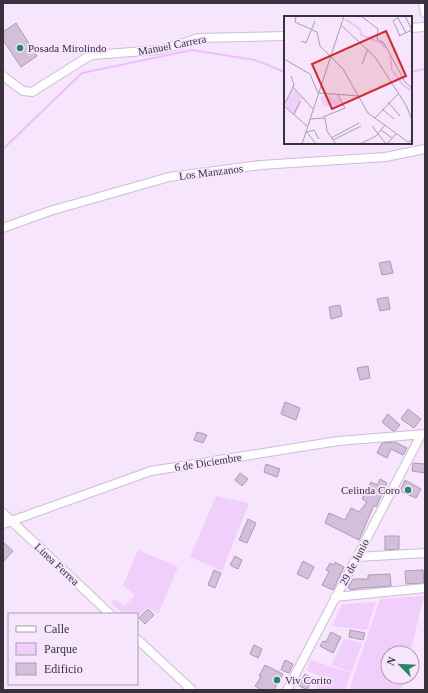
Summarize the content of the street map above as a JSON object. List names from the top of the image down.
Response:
{
  "streets": {
    "street": [
      "Manuel Carrera",
      "Los Manzanos",
      "6 de Diciembre",
      "29 de Junio",
      "Linea Ferrea"
    ]
  },
  "crossings": [
    ["6 de Diciembre", "29 de Junio"],
    ["6 de Diciembre", "Linea Ferrea"]
  ],
  "places": ["Posada Mirolindo", "Celinda Coro", "Viv Corito"],
  "legend": ["Calle", "Parque", "Edificio"],
  "north": "top left"
}
